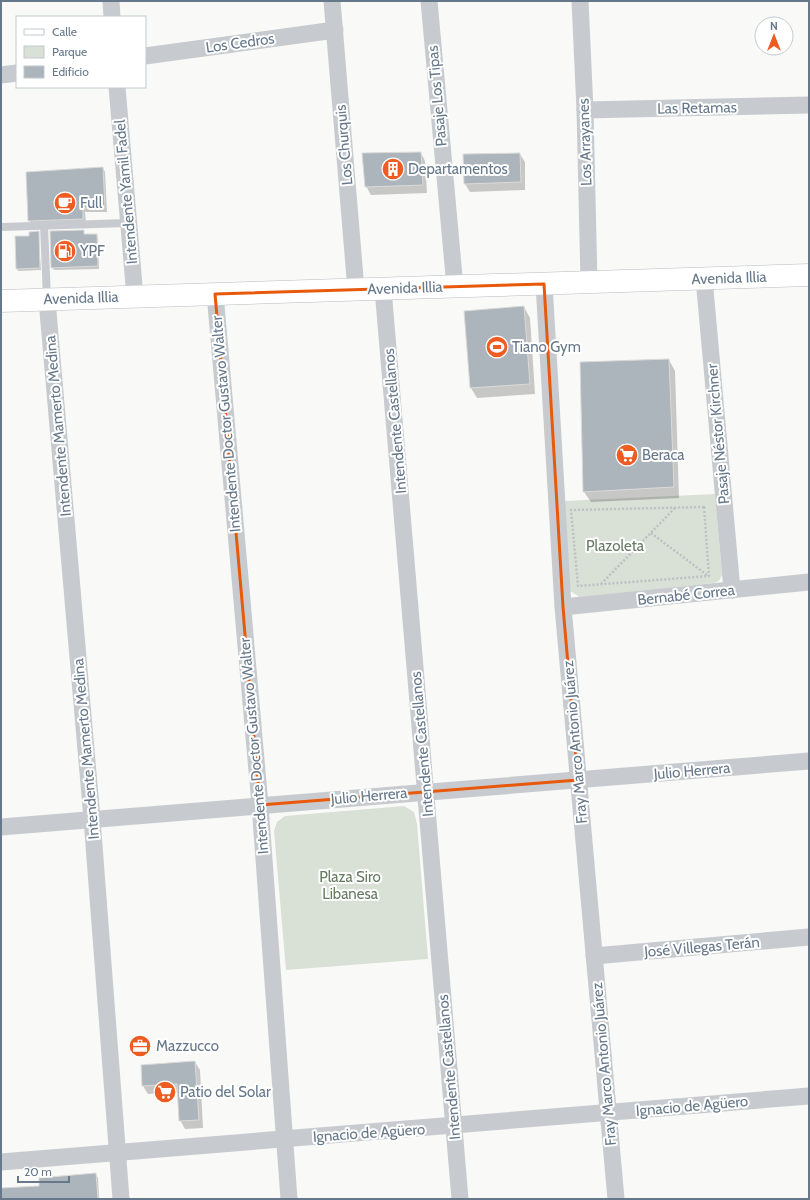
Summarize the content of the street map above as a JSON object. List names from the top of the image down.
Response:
{
  "streets": {
    "main road": ["Avenida Illia"],
    "street": [
      "Los Cedros",
      "Pasaje Los Tipas",
      "Las Retamas",
      "Los Arrayanes",
      "Los Churquis",
      "Intendente Yamil Fadel",
      "Intendente Castellanos",
      "Intendente Doctor Gustavo Walter",
      "Intendente Mamerto Medina",
      "Pasaje Néstor Kirchner",
      "Bernabé Correa",
      "Fray Marco Antonio Juárez",
      "Julio Herrera",
      "José Villegas Terán",
      "Ignacio de Agüero"
    ]
  },
  "crossings": [
    ["Los Cedros", "Los Churquis"],
    ["Pasaje Los Tipas", "Avenida Illia"],
    ["Las Retamas", "Los Arrayanes"],
    ["Los Arrayanes", "Avenida Illia"],
    ["Los Churquis", "Avenida Illia"],
    ["Intendente Yamil Fadel", "Avenida Illia"],
    ["Avenida Illia", "Intendente Castellanos"],
    ["Avenida Illia", "Intendente Doctor Gustavo Walter"],
    ["Avenida Illia", "Intendente Mamerto Medina"],
    ["Avenida Illia", "Pasaje Néstor Kirchner"],
    ["Avenida Illia", "Fray Marco Antonio Juárez"],
    ["Intendente Castellanos", "Julio Herrera"],
    ["Intendente Castellanos", "Ignacio de Agüero"],
    ["Intendente Doctor Gustavo Walter", "Julio Herrera"],
    ["Intendente Doctor Gustavo Walter", "Ignacio de Agüero"],
    ["Intendente Mamerto Medina", "Julio Herrera"],
    ["Intendente Mamerto Medina", "Ignacio de Agüero"],
    ["Pasaje Néstor Kirchner", "Bernabé Correa"],
    ["Bernabé Correa", "Fray Marco Antonio Juárez"],
    ["Fray Marco Antonio Juárez", "Julio Herrera"],
    ["Fray Marco Antonio Juárez", "José Villegas Terán"],
    ["Fray Marco Antonio Juárez", "Ignacio de Agüero"]
  ],
  "parks": ["Plazoleta", "Plaza Siro Libanesa"],
  "places": {
    "building": ["Departamentos"],
    "cafe": ["Full"],
    "fuel station": ["YPF"],
    "sports": ["Tiano Gym"],
    "supermarket": ["Beraca", "Patio del Solar"],
    "office": ["Mazzucco"]
  },
  "legend": ["Calle", "Parque", "Edificio"],
  "scale_bar": "20 m",
  "north": "top"
}
